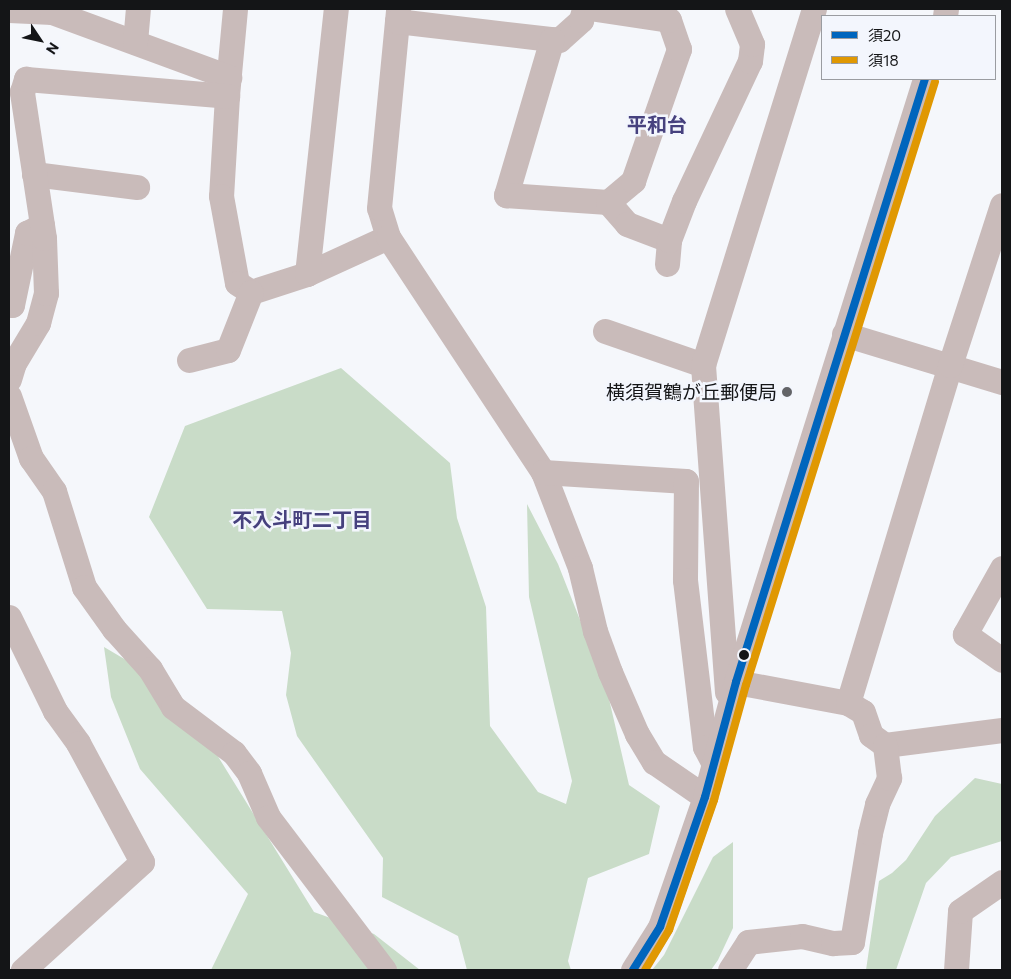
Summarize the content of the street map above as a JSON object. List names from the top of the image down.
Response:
{
  "districts": ["平和台", "不入斗町二丁目"],
  "places": ["横須賀鶴が丘郵便局"],
  "lines": ["transit line 須20", "transit line 須18"],
  "legend": ["須20", "須18"],
  "north": "bottom right"
}
